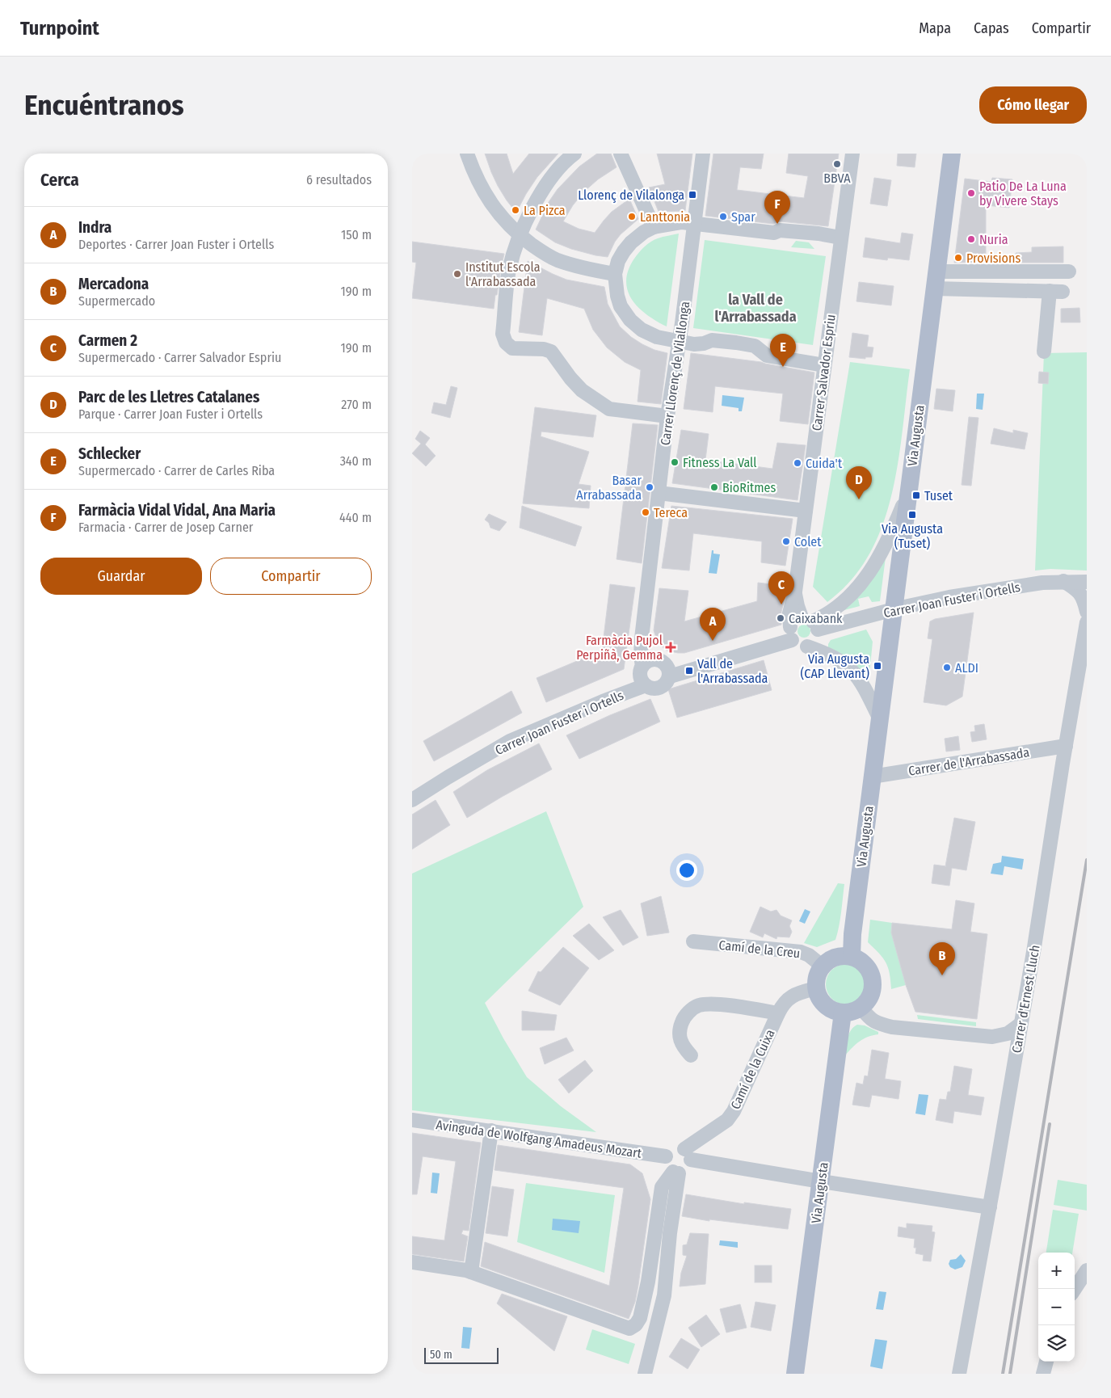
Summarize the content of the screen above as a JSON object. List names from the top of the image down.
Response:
{
  "streets": {
    "main road": ["Via Augusta"],
    "street": [
      "Carrer Salvador Espriu",
      "Carrer Llorenç de Vilallonga",
      "Carrer Joan Fuster i Ortells",
      "Carrer de l'Arrabassada",
      "Camí de la Creu",
      "Carrer d'Ernest Lluch",
      "Camí de la Cuixa",
      "Avinguda de Wolfgang Amadeus Mozart"
    ]
  },
  "crossings": [
    ["Carrer Salvador Espriu", "Carrer Joan Fuster i Ortells"],
    ["Carrer Llorenç de Vilallonga", "Carrer Joan Fuster i Ortells"],
    ["Via Augusta", "Carrer de l'Arrabassada"],
    ["Via Augusta", "Camí de la Creu"],
    ["Via Augusta", "Camí de la Cuixa"],
    ["Carrer de l'Arrabassada", "Carrer d'Ernest Lluch"],
    ["Camí de la Creu", "Camí de la Cuixa"],
    ["Camí de la Cuixa", "Avinguda de Wolfgang Amadeus Mozart"]
  ],
  "districts": ["la Vall de l'Arrabassada"],
  "places": {
    "other": [
      "BBVA",
      "Patio De La Luna by Vivere Stays",
      "La Pizca",
      "Lanttonia",
      "Spar",
      "Nuria",
      "Provisions",
      "Institut Escola l'Arrabassada",
      "Fitness La Vall",
      "Cuida't",
      "Basar Arrabassada",
      "BioRitmes",
      "Tereca",
      "Colet",
      "Caixabank",
      "ALDI"
    ],
    "transit": [
      "Llorenç de Vilalonga",
      "Tuset",
      "Via Augusta (Tuset)",
      "Via Augusta (CAP Llevant)",
      "Vall de l'Arrabassada"
    ],
    "health": ["Farmàcia Pujol Perpiñà, Gemma"]
  },
  "scale_bar": "50 m",
  "page": {
    "header": "Turnpoint",
    "nav": ["Mapa", "Capas", "Compartir"],
    "buttons": [
      "Cómo llegar",
      ["Guardar", "Compartir"]
    ],
    "title": "Encuéntranos",
    "heading": ["Cerca", "6 resultados"],
    "pins": [
      "F",
      "E",
      "D",
      "C",
      "A",
      "B"
    ],
    "list": [
      {
        "mark": "A",
        "name": "Indra",
        "note": "Deportes · Carrer Joan Fuster i Ortells",
        "value": "150 m"
      },
      {
        "mark": "B",
        "name": "Mercadona",
        "note": "Supermercado",
        "value": "190 m"
      },
      {
        "mark": "C",
        "name": "Carmen 2",
        "note": "Supermercado · Carrer Salvador Espriu",
        "value": "190 m"
      },
      {
        "mark": "D",
        "name": "Parc de les Lletres Catalanes",
        "note": "Parque · Carrer Joan Fuster i Ortells",
        "value": "270 m"
      },
      {
        "mark": "E",
        "name": "Schlecker",
        "note": "Supermercado · Carrer de Carles Riba",
        "value": "340 m"
      },
      {
        "mark": "F",
        "name": "Farmàcia Vidal Vidal, Ana Maria",
        "note": "Farmacia · Carrer de Josep Carner",
        "value": "440 m"
      }
    ],
    "map_buttons": ["+", "−"],
    "scale": "50 m"
  }
}
